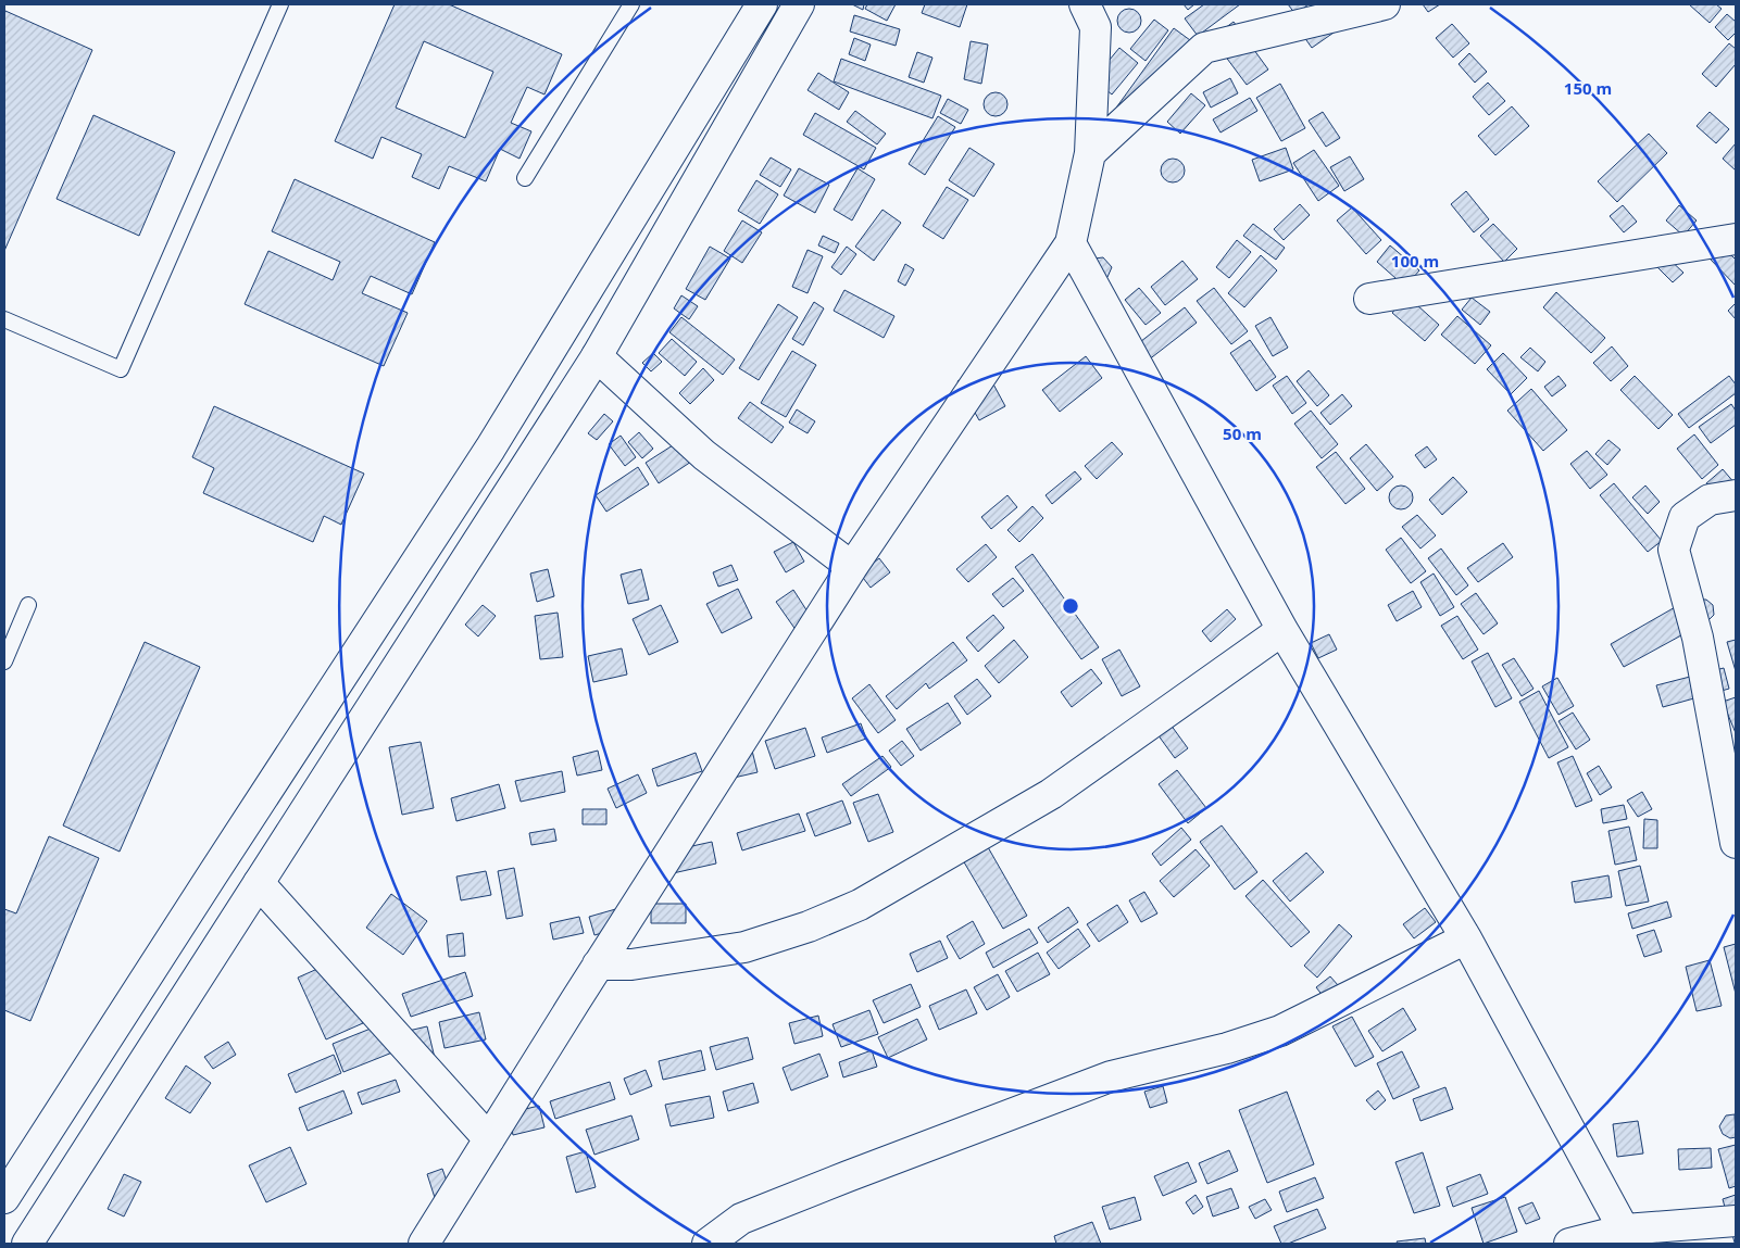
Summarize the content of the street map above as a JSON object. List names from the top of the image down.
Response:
{
  "rings": ["150 m", "100 m", "50 m"]
}
